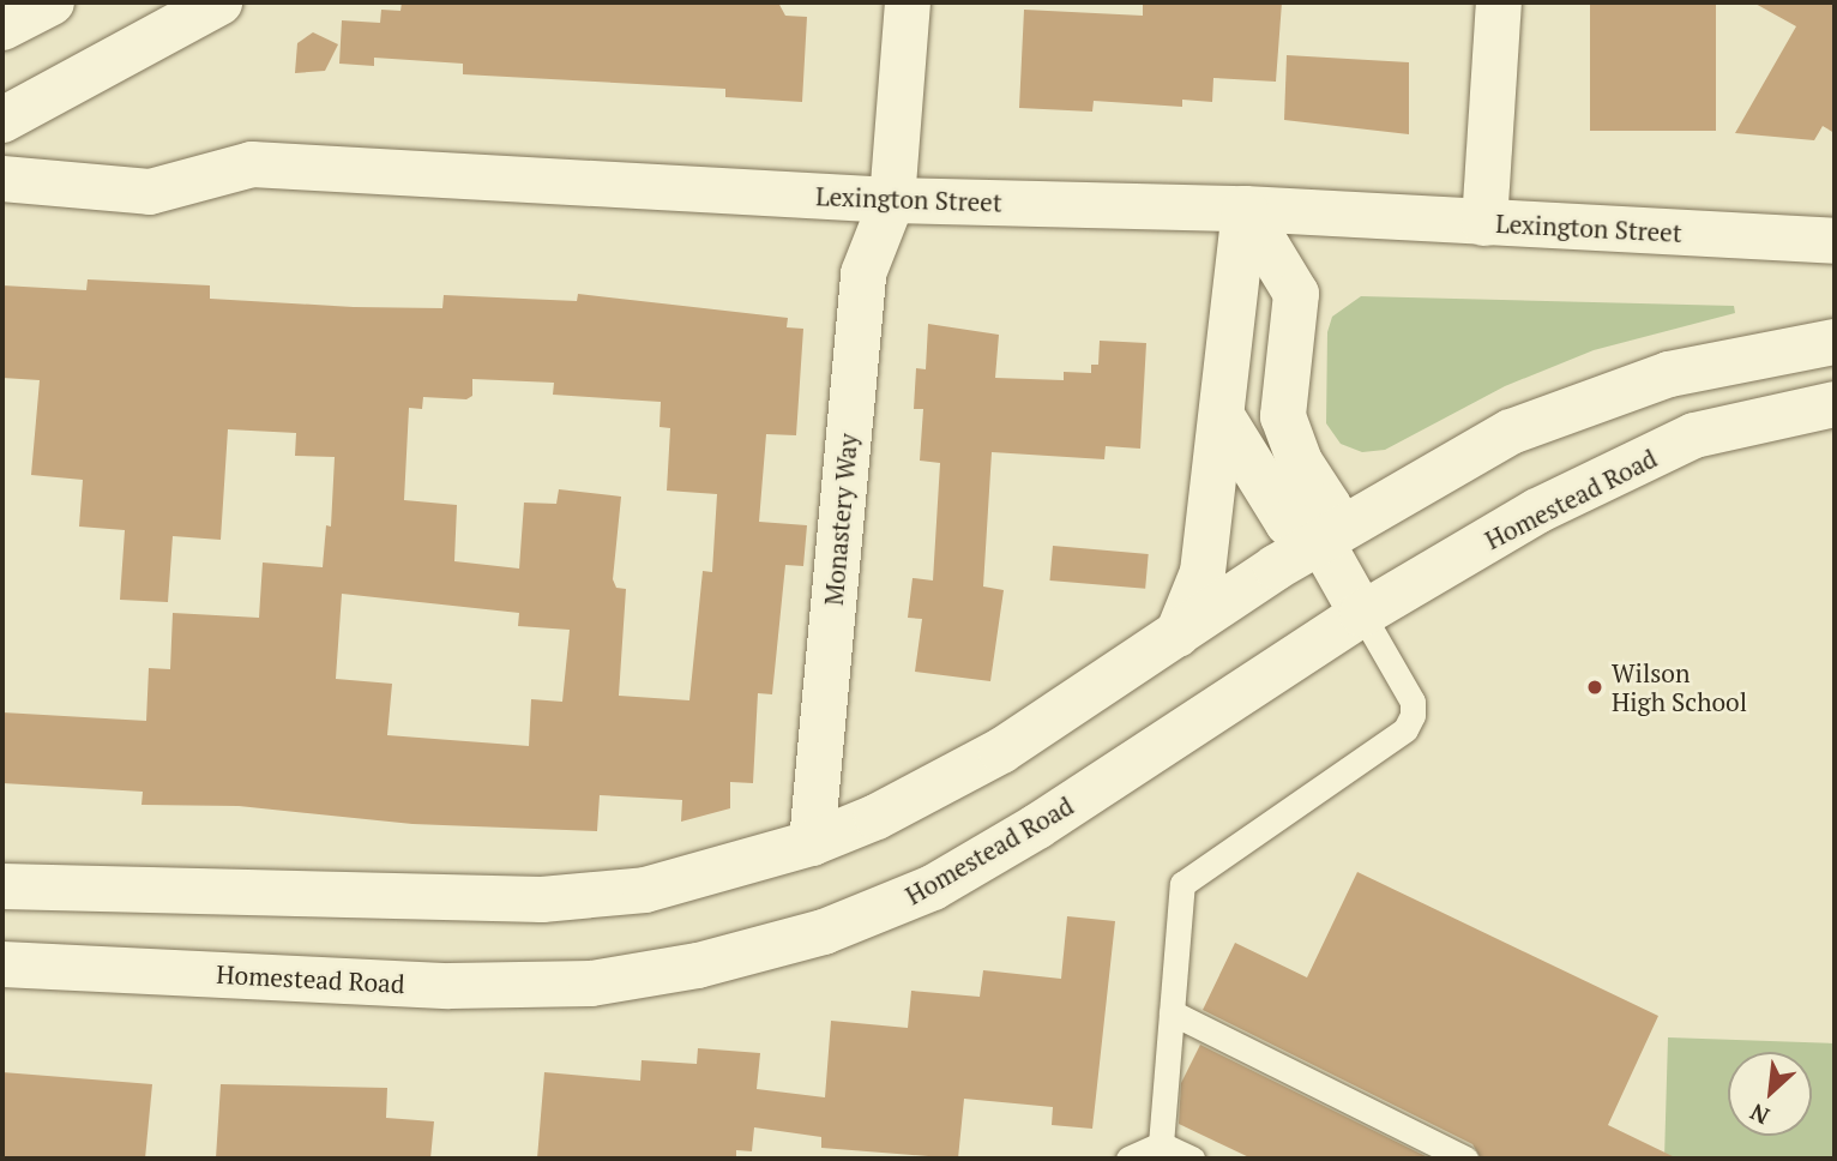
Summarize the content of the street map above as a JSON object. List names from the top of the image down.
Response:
{
  "streets": {
    "main road": ["Lexington Street", "Homestead Road", "Monastery Way"]
  },
  "crossings": [
    ["Lexington Street", "Monastery Way"]
  ],
  "places": ["Wilson High School"],
  "north": "bottom left"
}
